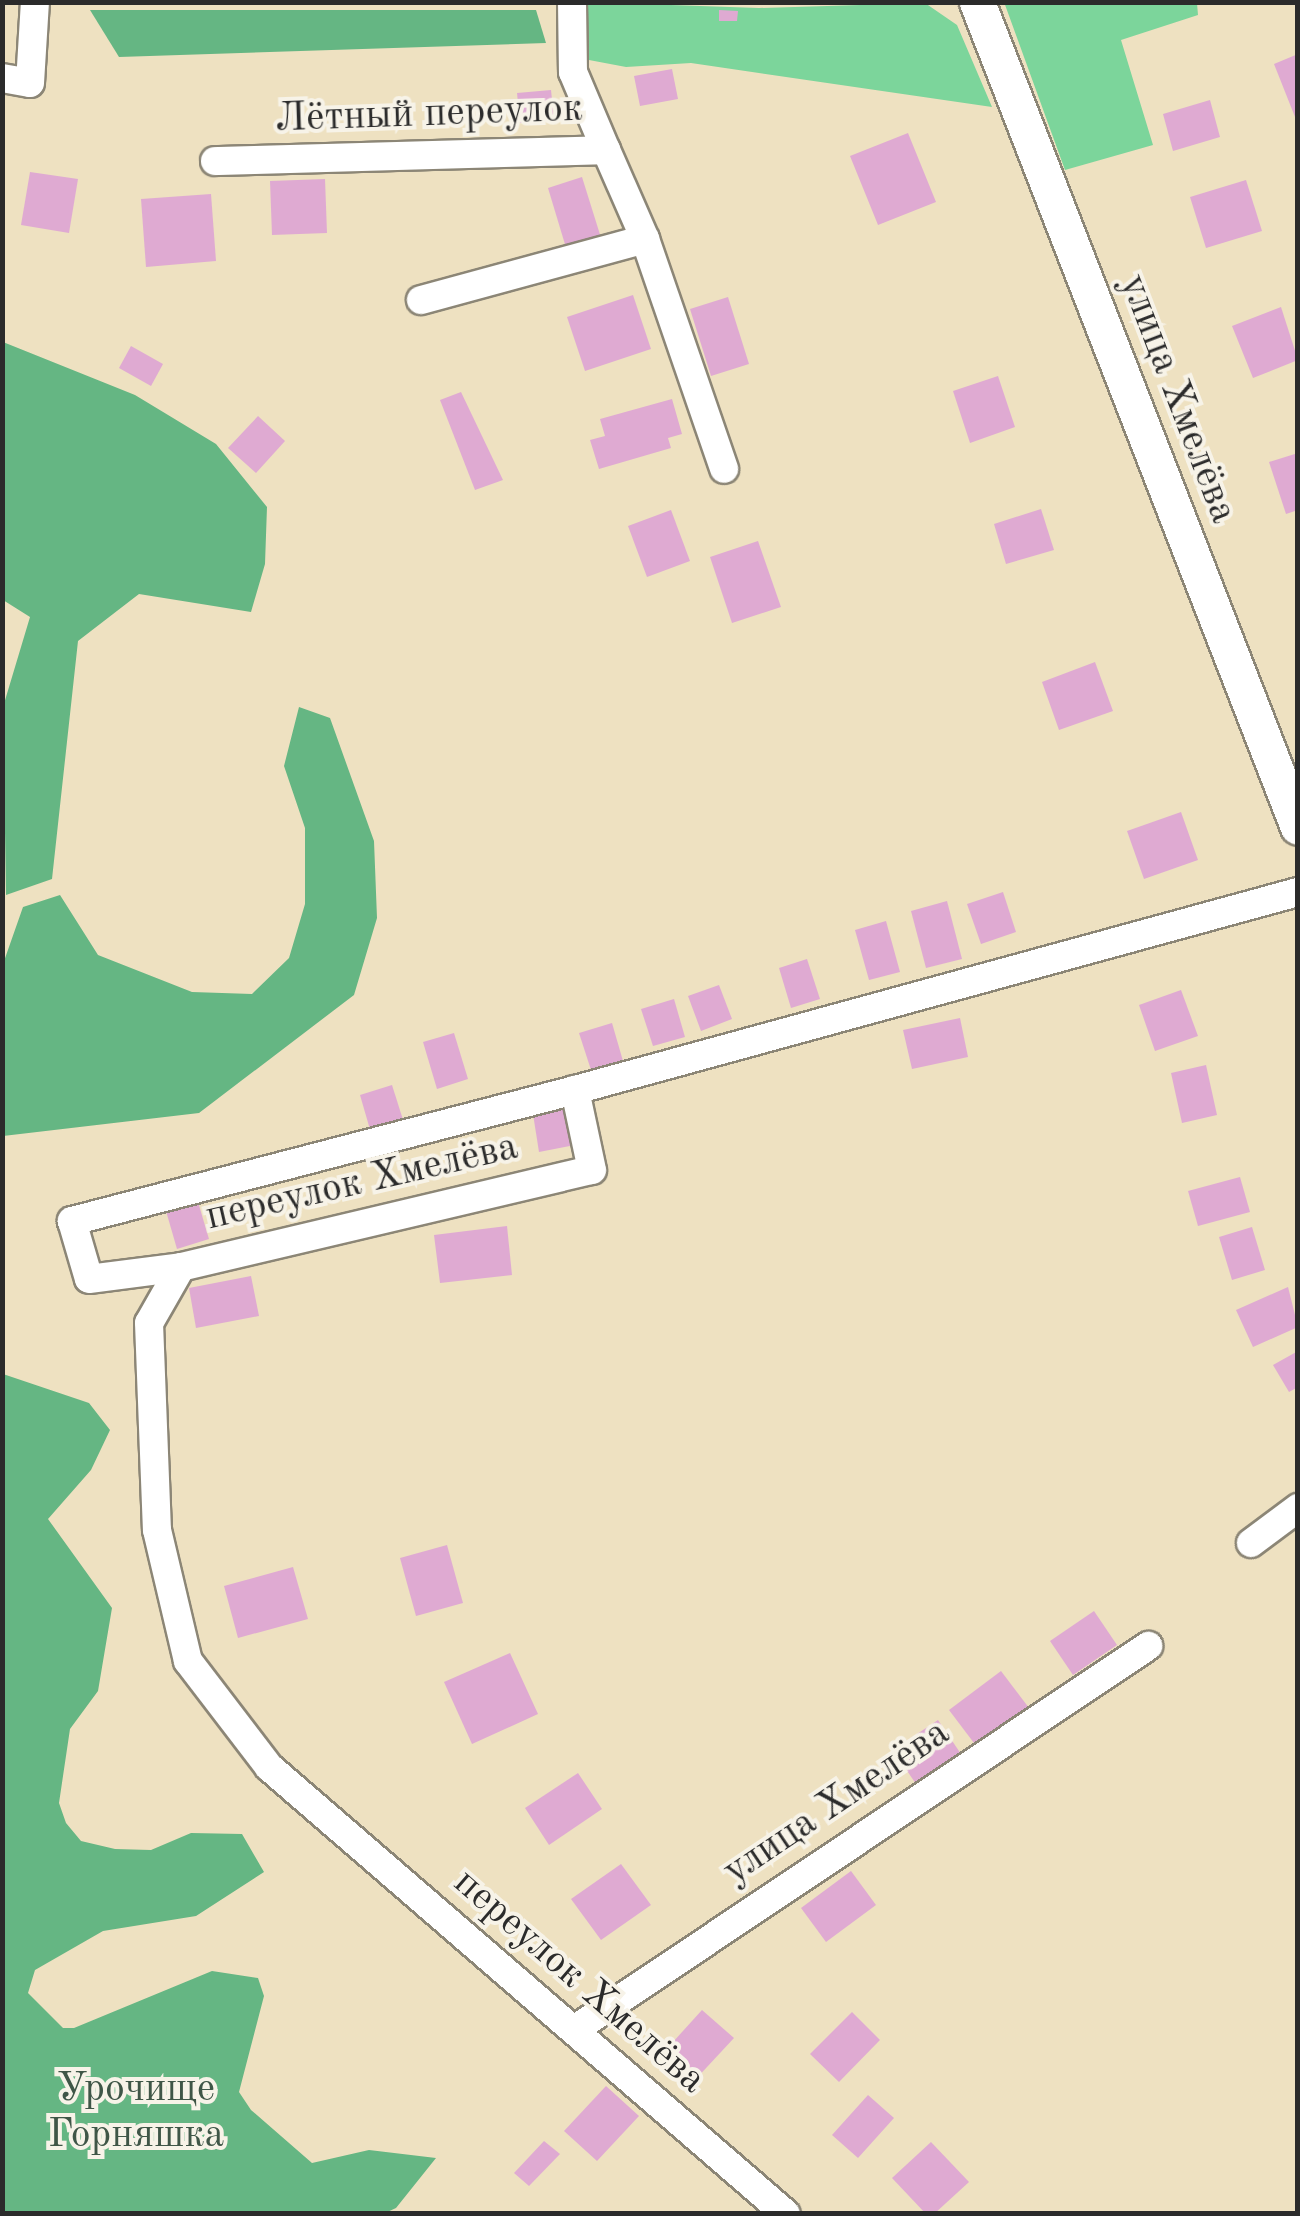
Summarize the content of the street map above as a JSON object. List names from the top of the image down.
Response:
{
  "streets": {
    "main road": ["улица Хмелёва"],
    "street": ["Лётный переулок", "переулок Хмелёва"]
  },
  "crossings": [
    ["улица Хмелёва", "переулок Хмелёва"]
  ],
  "parks": ["Урочище Горняшка"]
}
